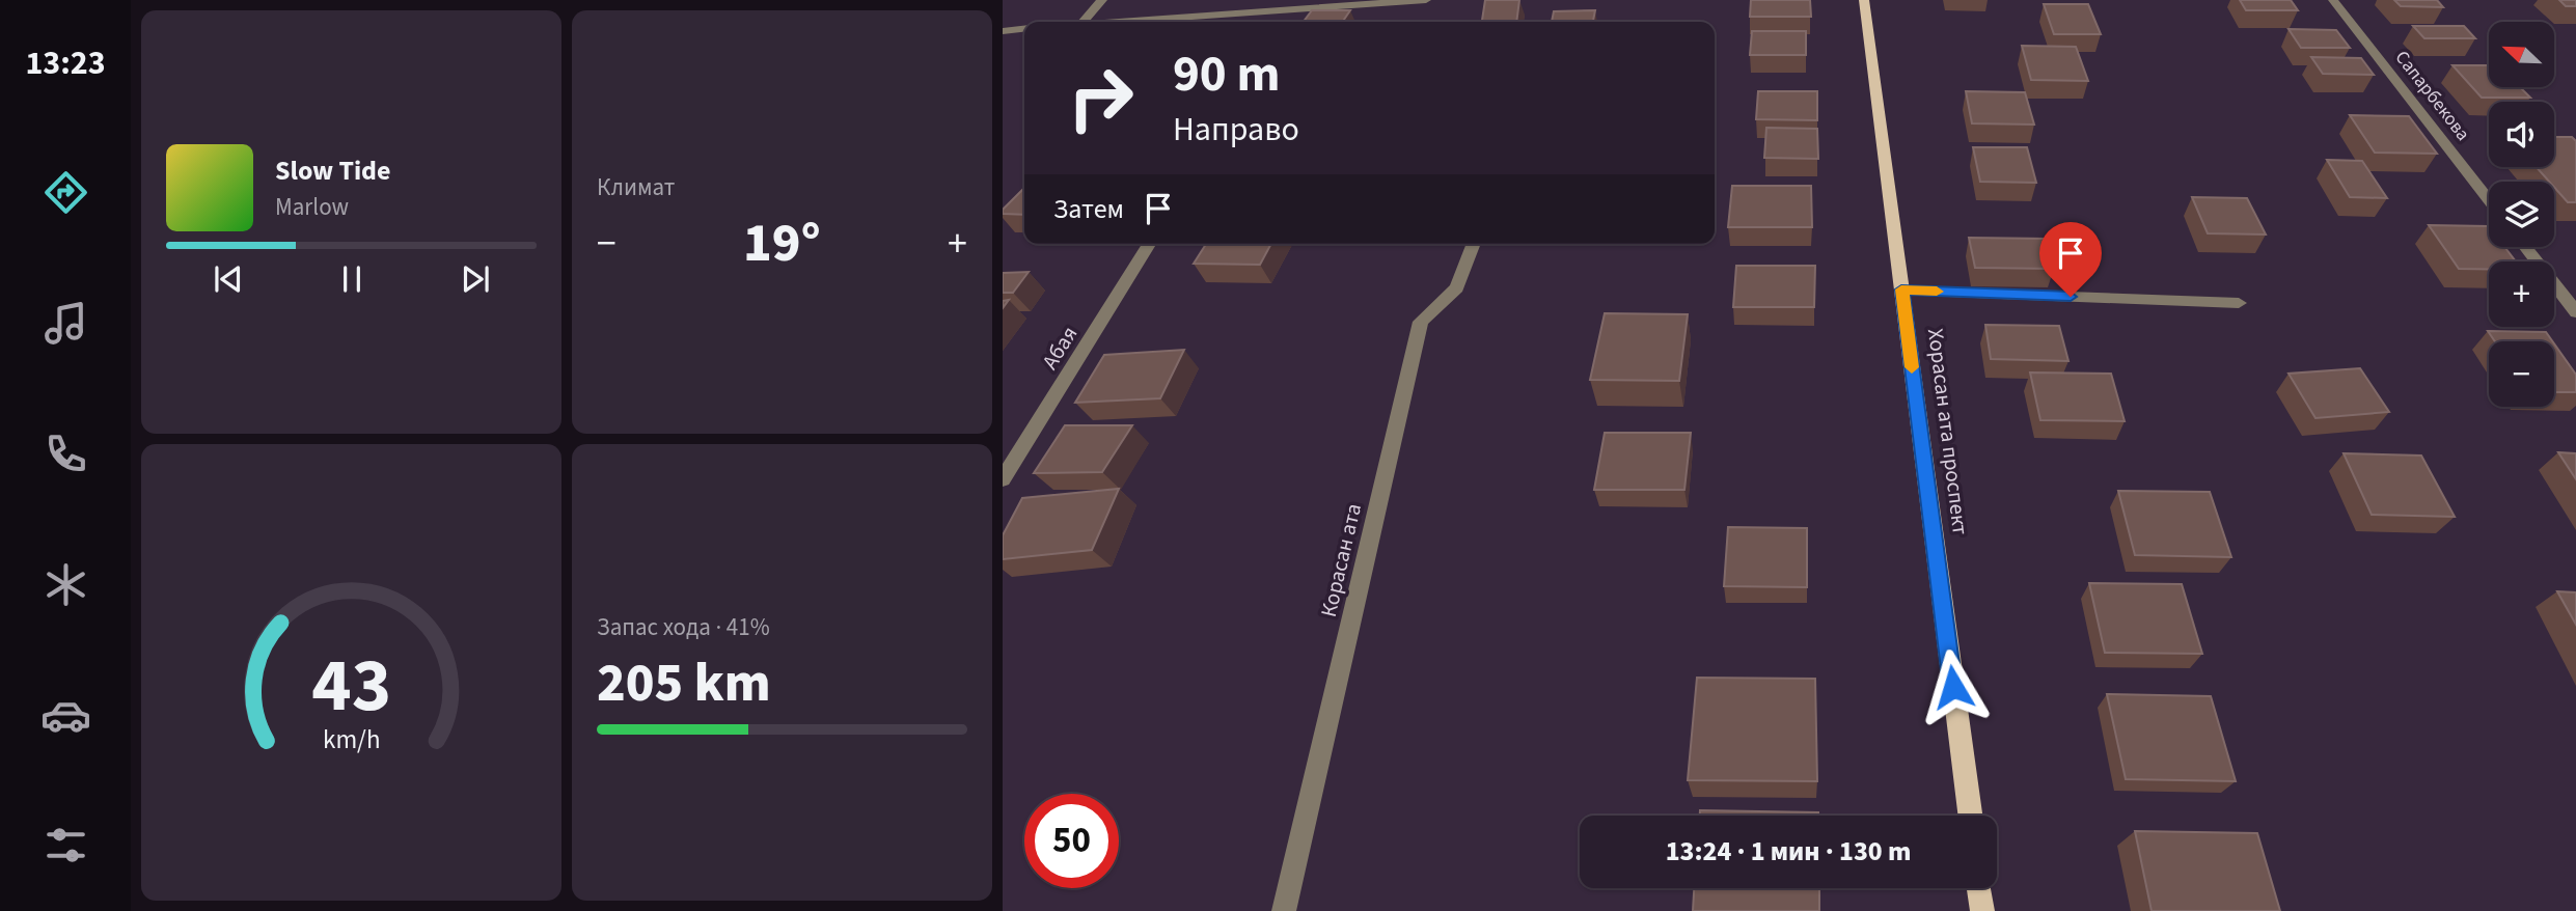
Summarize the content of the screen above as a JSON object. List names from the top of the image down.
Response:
{
  "streets": {
    "main road": ["Хорасан ата проспект"],
    "street": ["Сапарбекова", "Абая", "Корасан ата"]
  },
  "north": "top left",
  "page": {
    "tabs": "13:23",
    "tile": [
      "Климат",
      ["Запас хода · 41%", "205 km"]
    ],
    "map_buttons": ["+", "−"],
    "turn": ["90 m", "Направо"],
    "song": ["Slow Tide", "Marlow"],
    "then": "Затем",
    "heat": ["−", "19°", "+"],
    "limit": "50",
    "trip": "13:24 · 1 мин · 130 m",
    "gauge": ["43", "km/h"]
  }
}
